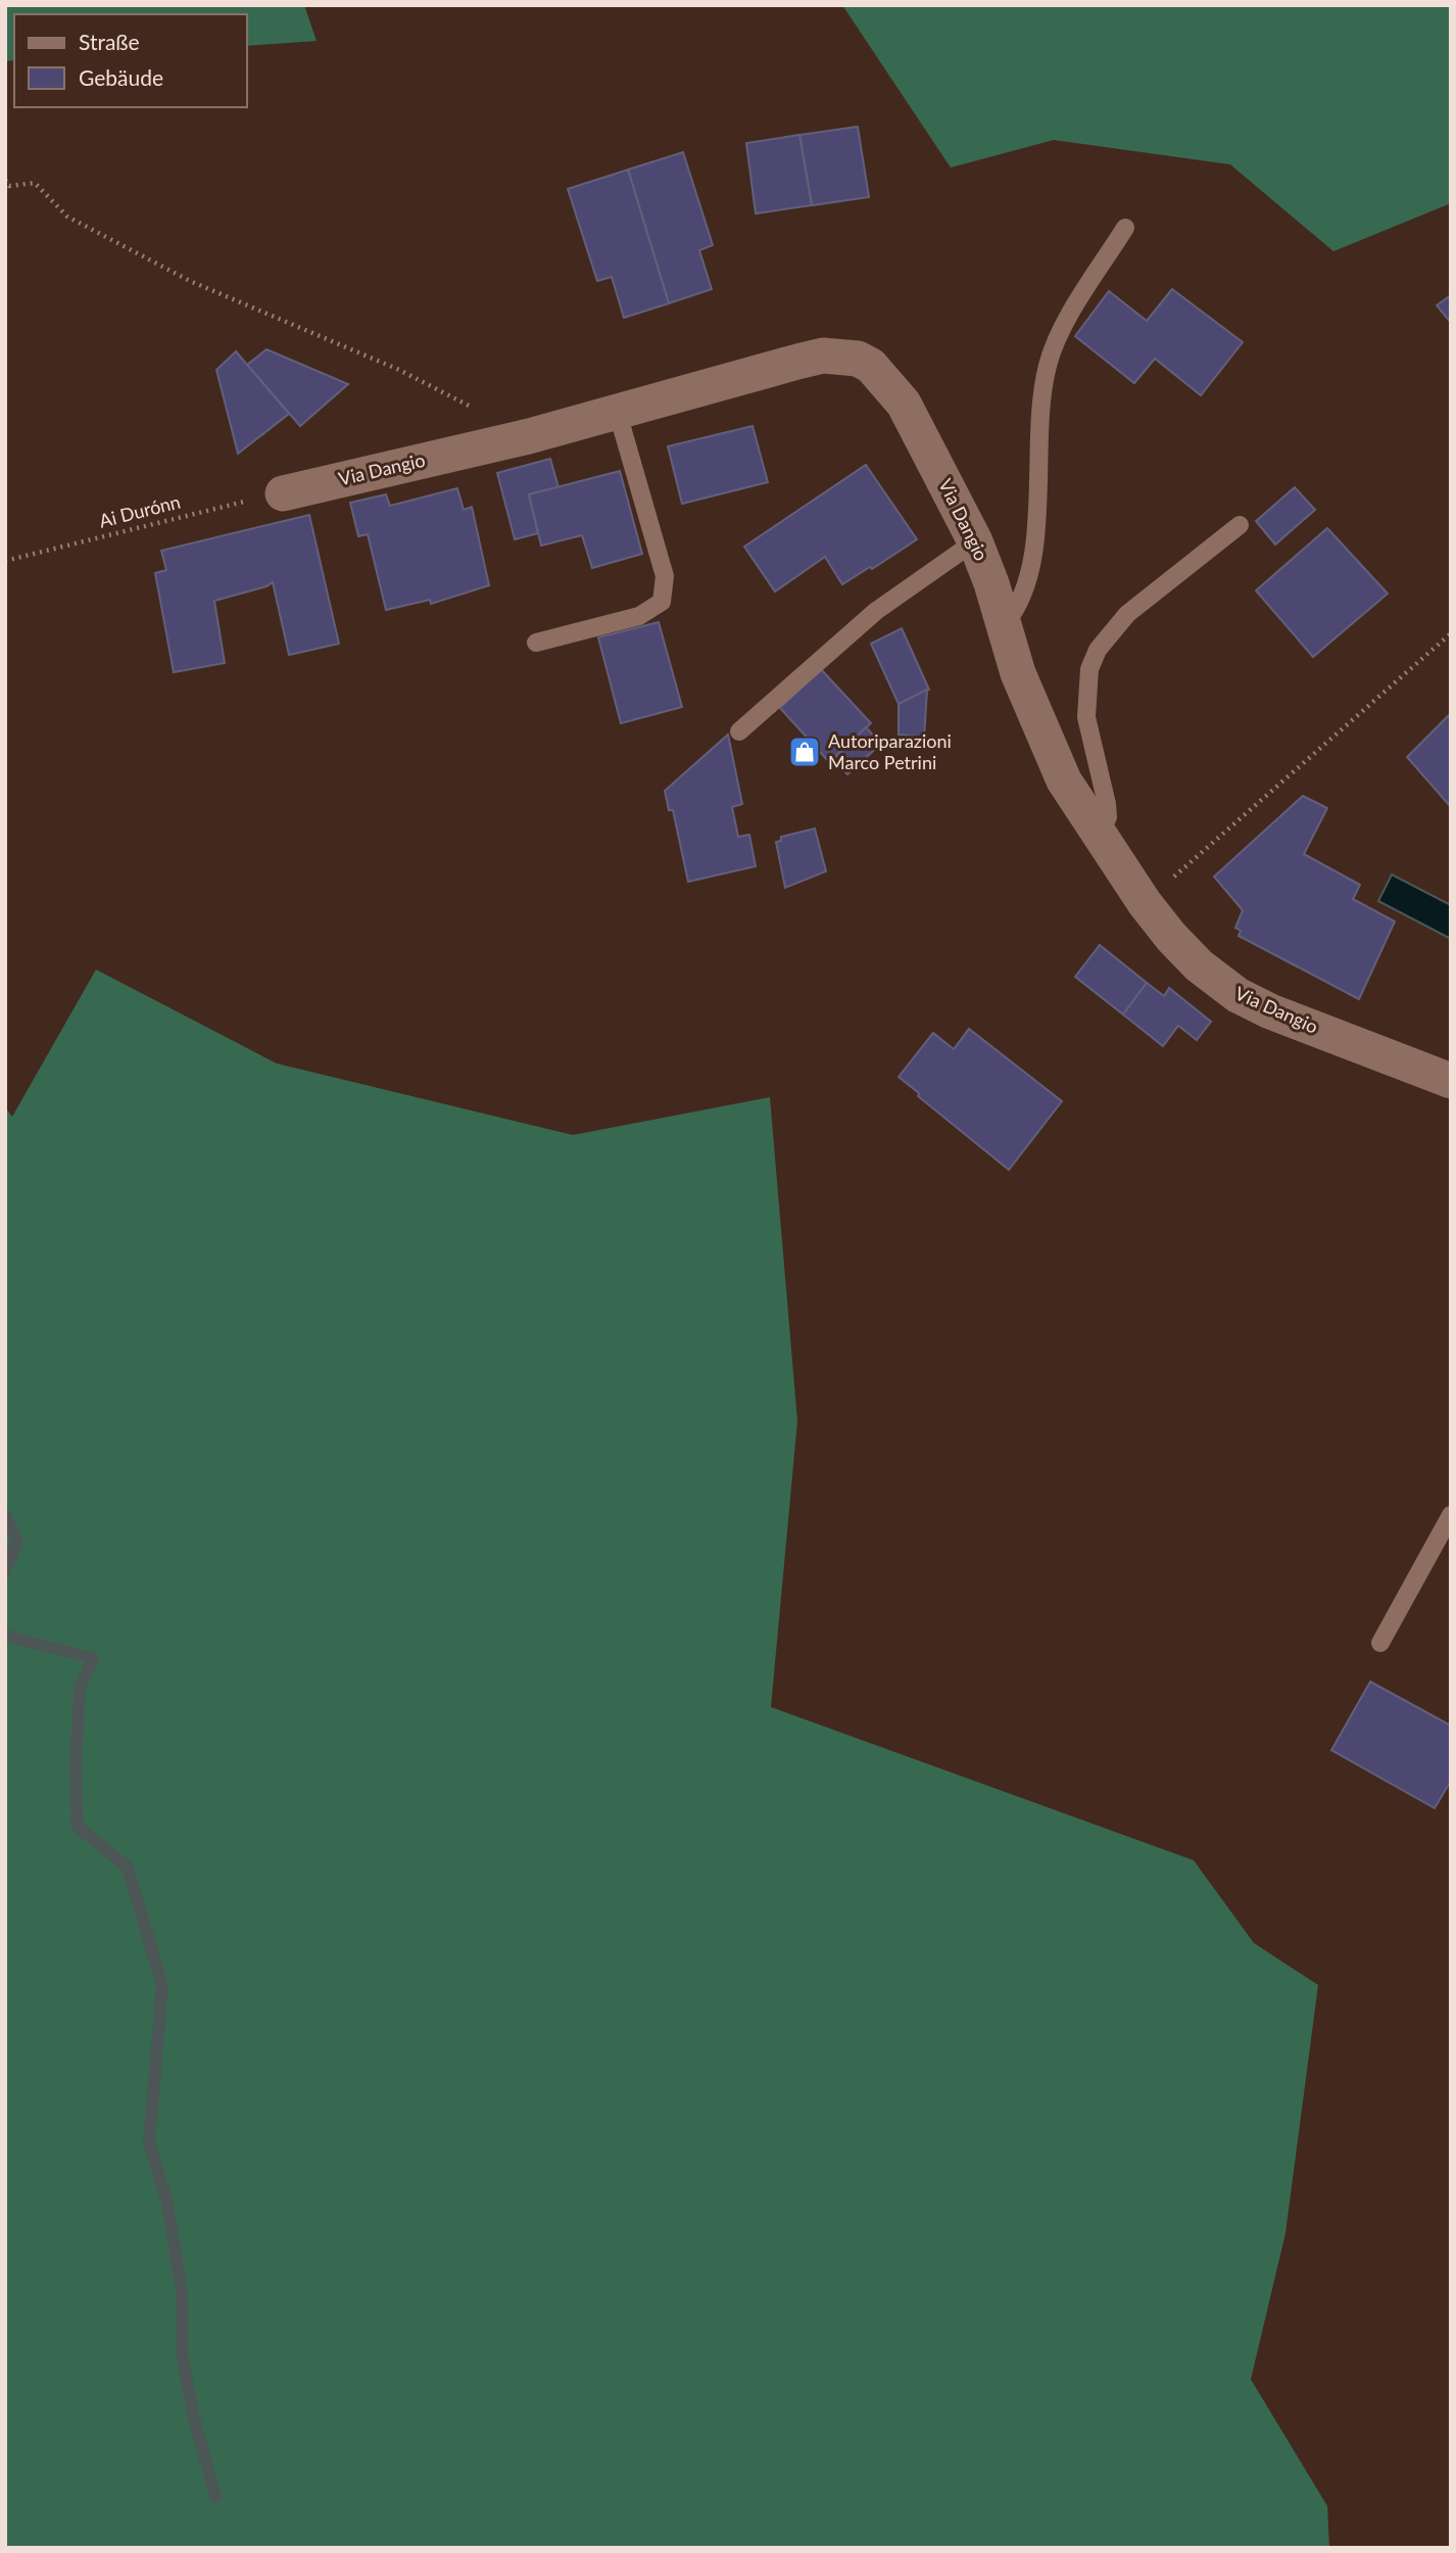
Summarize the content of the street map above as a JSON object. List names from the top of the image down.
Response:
{
  "streets": {
    "street": ["Via Dangio"],
    "path": ["Ai Durónn"]
  },
  "crossings": [
    ["Via Dangio", "Ai Durónn"]
  ],
  "places": {
    "shop": ["Autoriparazioni Marco Petrini"]
  },
  "legend": ["Straße", "Gebäude"]
}
